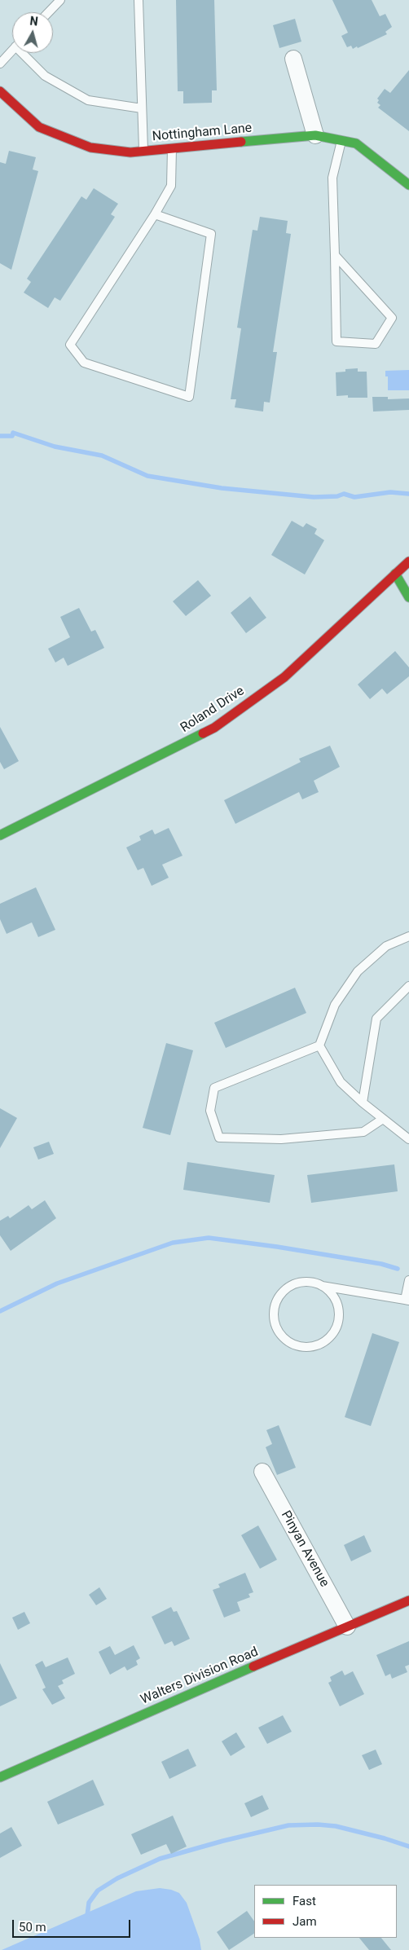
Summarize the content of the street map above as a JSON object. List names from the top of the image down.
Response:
{
  "streets": {
    "street": [
      "Nottingham Lane",
      "Roland Drive",
      "Pinyan Avenue",
      "Walters Division Road"
    ]
  },
  "crossings": [
    ["Pinyan Avenue", "Walters Division Road"]
  ],
  "legend": ["Fast", "Jam"],
  "scale_bar": "50 m",
  "north": "top"
}
